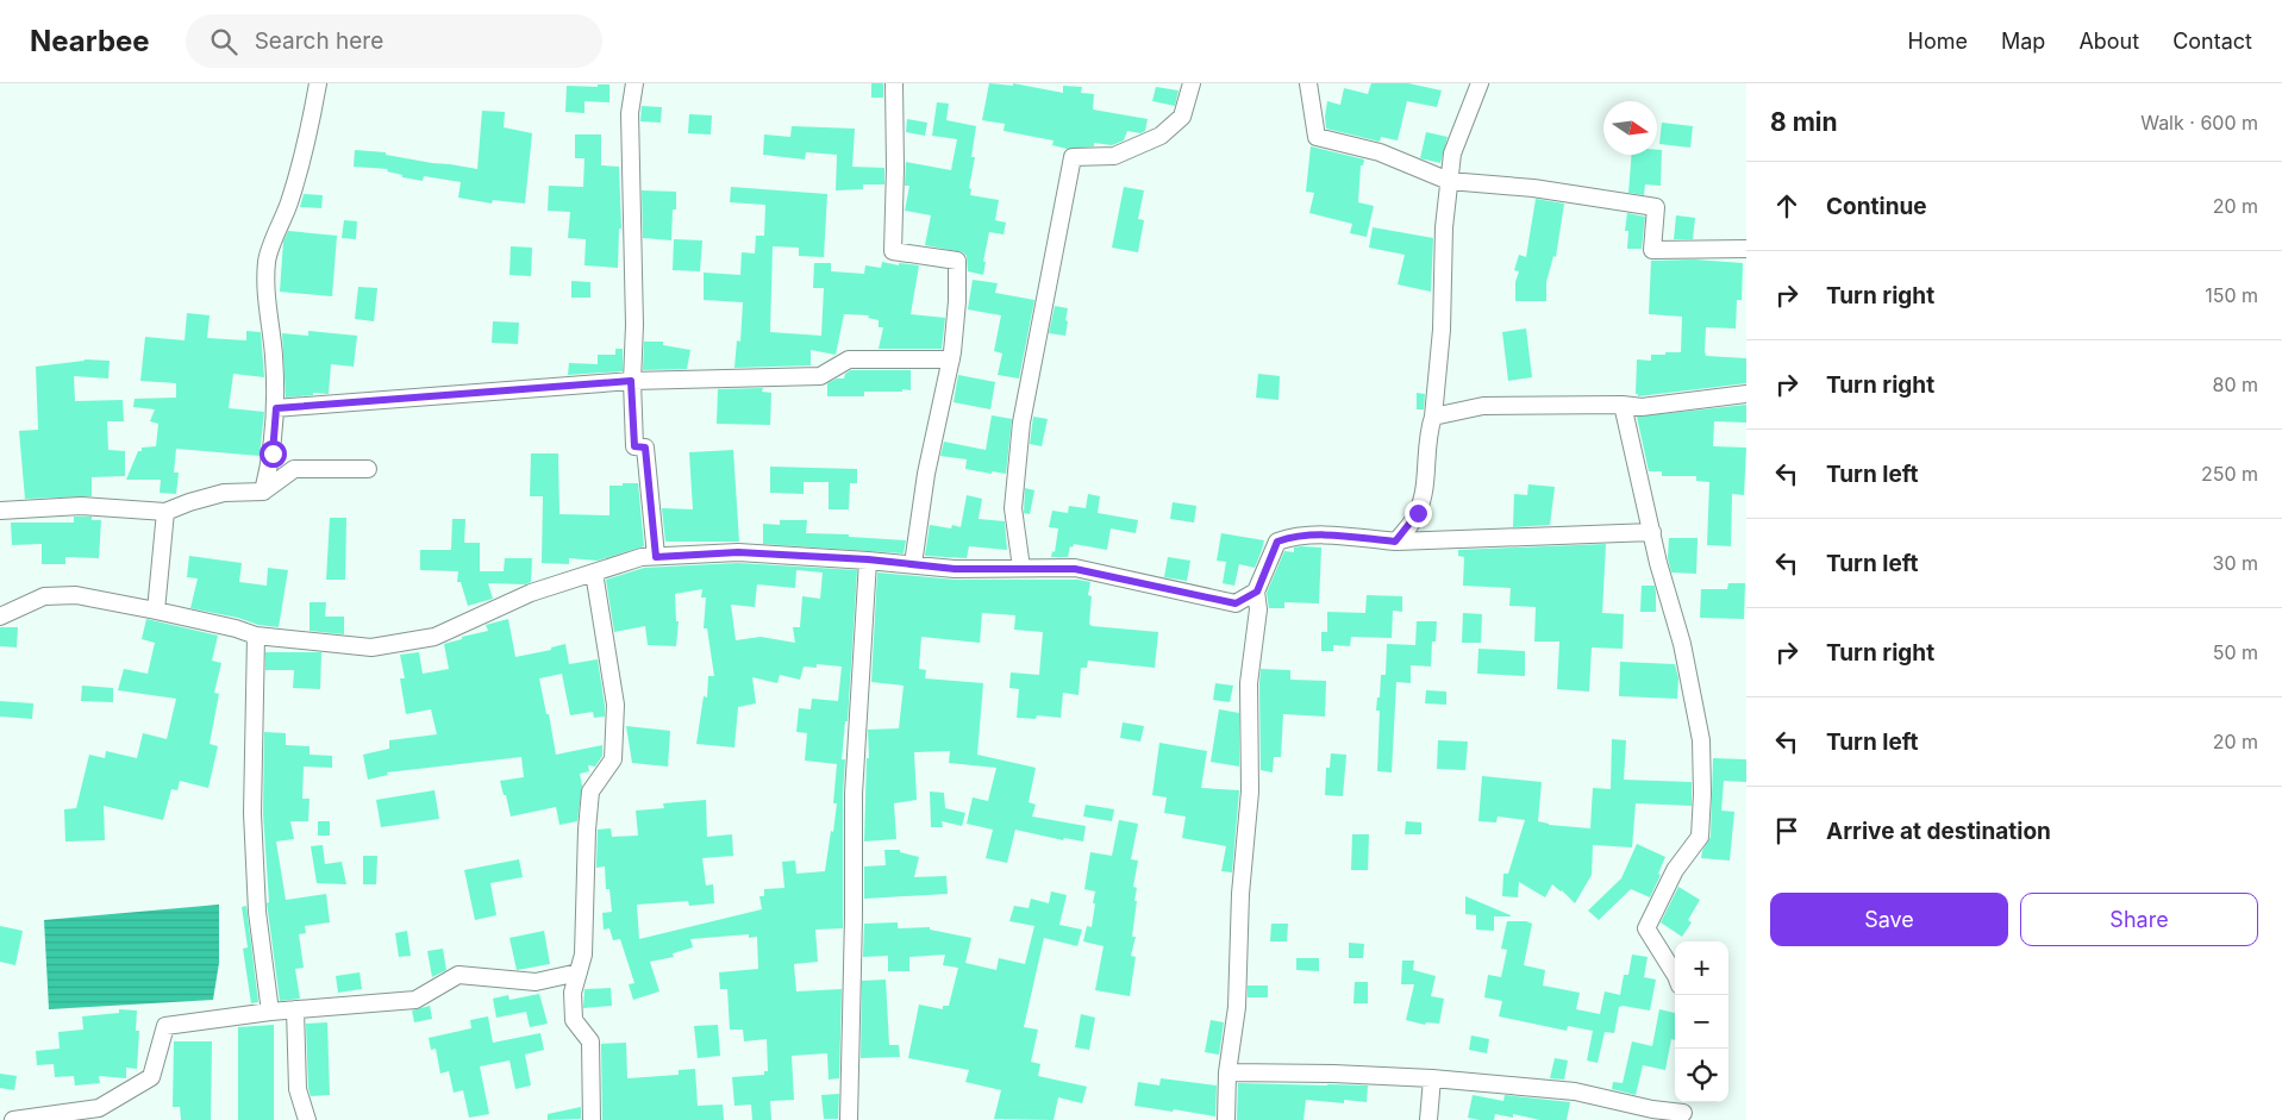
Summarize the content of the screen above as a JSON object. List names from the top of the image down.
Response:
{
  "north": "right",
  "page": {
    "header": "Nearbee",
    "search": "Search here",
    "nav": [
      "Home",
      "Map",
      "About",
      "Contact"
    ],
    "heading": ["8 min", "Walk · 600 m"],
    "list": [
      ["Continue", "20 m"],
      ["Turn right", "150 m"],
      ["Turn right", "80 m"],
      ["Turn left", "250 m"],
      ["Turn left", "30 m"],
      ["Turn right", "50 m"],
      ["Turn left", "20 m"],
      "Arrive at destination"
    ],
    "buttons": ["Save", "Share"],
    "map_buttons": ["+", "−"]
  }
}
